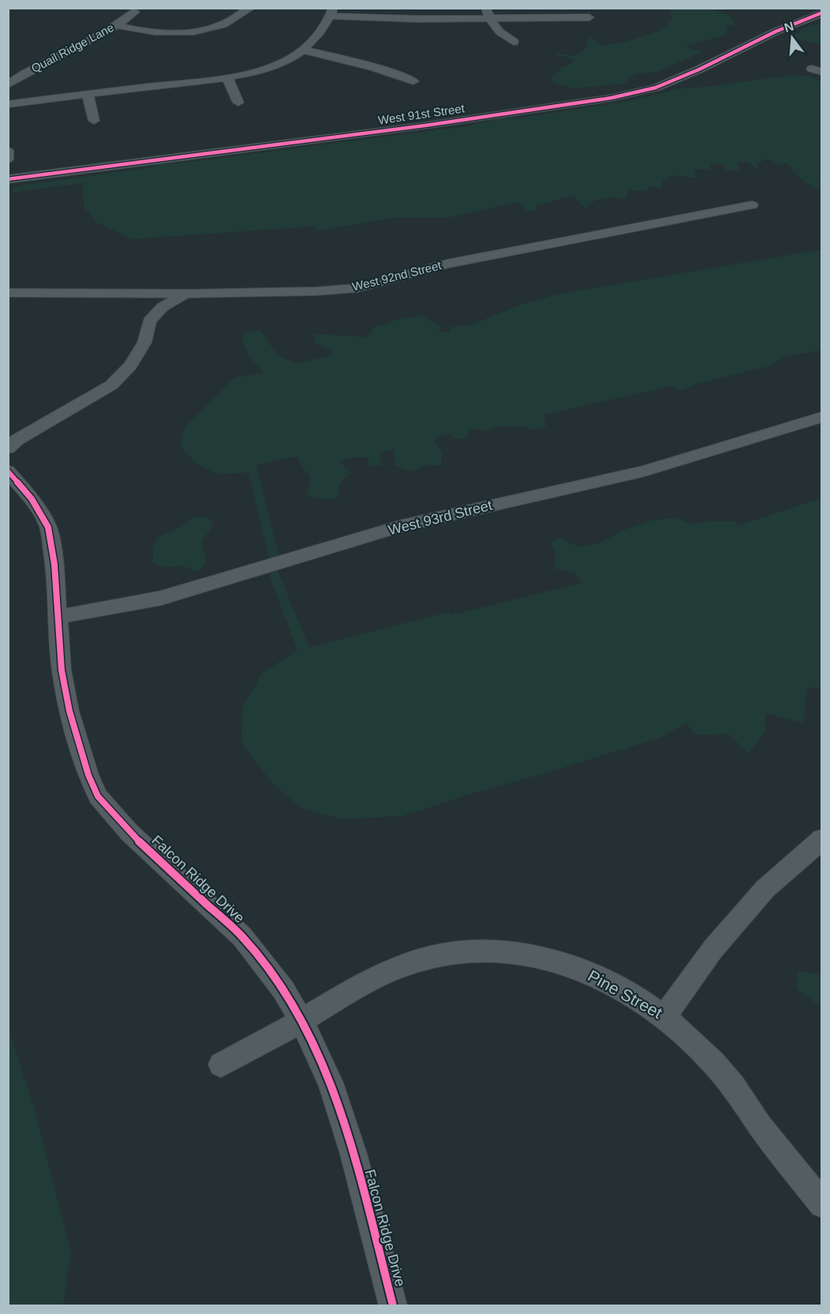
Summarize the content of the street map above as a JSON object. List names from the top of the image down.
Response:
{
  "streets": {
    "street": [
      "Quail Ridge Lane",
      "West 91st Street",
      "West 92nd Street",
      "West 93rd Street",
      "Falcon Ridge Drive",
      "Pine Street"
    ]
  },
  "crossings": [
    ["West 93rd Street", "Falcon Ridge Drive"],
    ["Falcon Ridge Drive", "Pine Street"]
  ],
  "north": "top"
}
